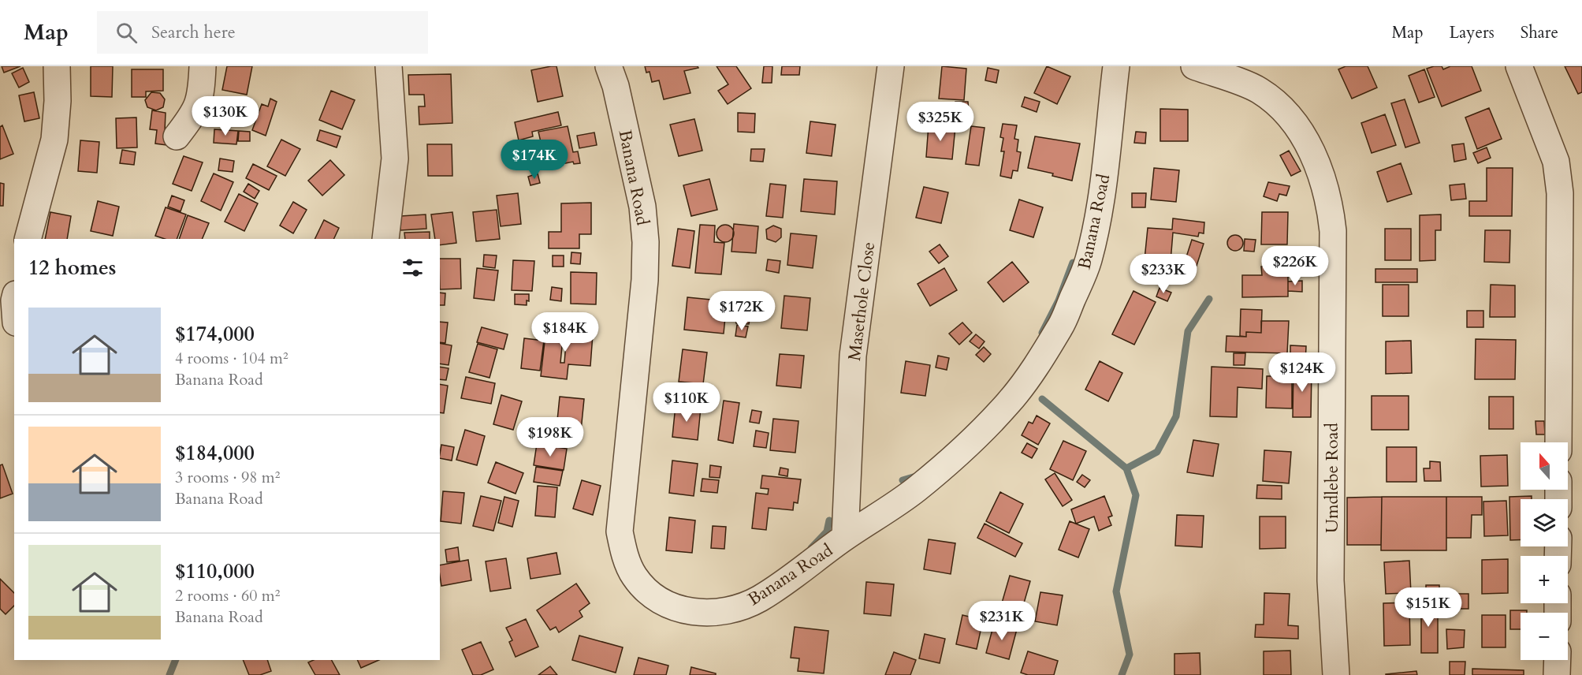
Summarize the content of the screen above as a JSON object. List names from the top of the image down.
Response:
{
  "streets": {
    "street": ["Banana Road", "Masethole Close", "Umdlebe Road"]
  },
  "crossings": [
    ["Banana Road", "Masethole Close"]
  ],
  "north": "top",
  "page": {
    "header": "Map",
    "search": "Search here",
    "nav": ["Map", "Layers", "Share"],
    "price": [
      "$130K",
      "$325K",
      "$174K",
      "$226K",
      "$233K",
      "$172K",
      "$184K",
      "$124K",
      "$110K",
      "$198K",
      "$151K",
      "$231K"
    ],
    "heading": "12 homes",
    "list": [
      {
        "name": "$174,000",
        "note": "4 rooms · 104 m² · Banana Road"
      },
      {
        "name": "$184,000",
        "note": "3 rooms · 98 m² · Banana Road"
      },
      {
        "name": "$110,000",
        "note": "2 rooms · 60 m² · Banana Road"
      }
    ],
    "map_buttons": ["+", "−"]
  }
}
